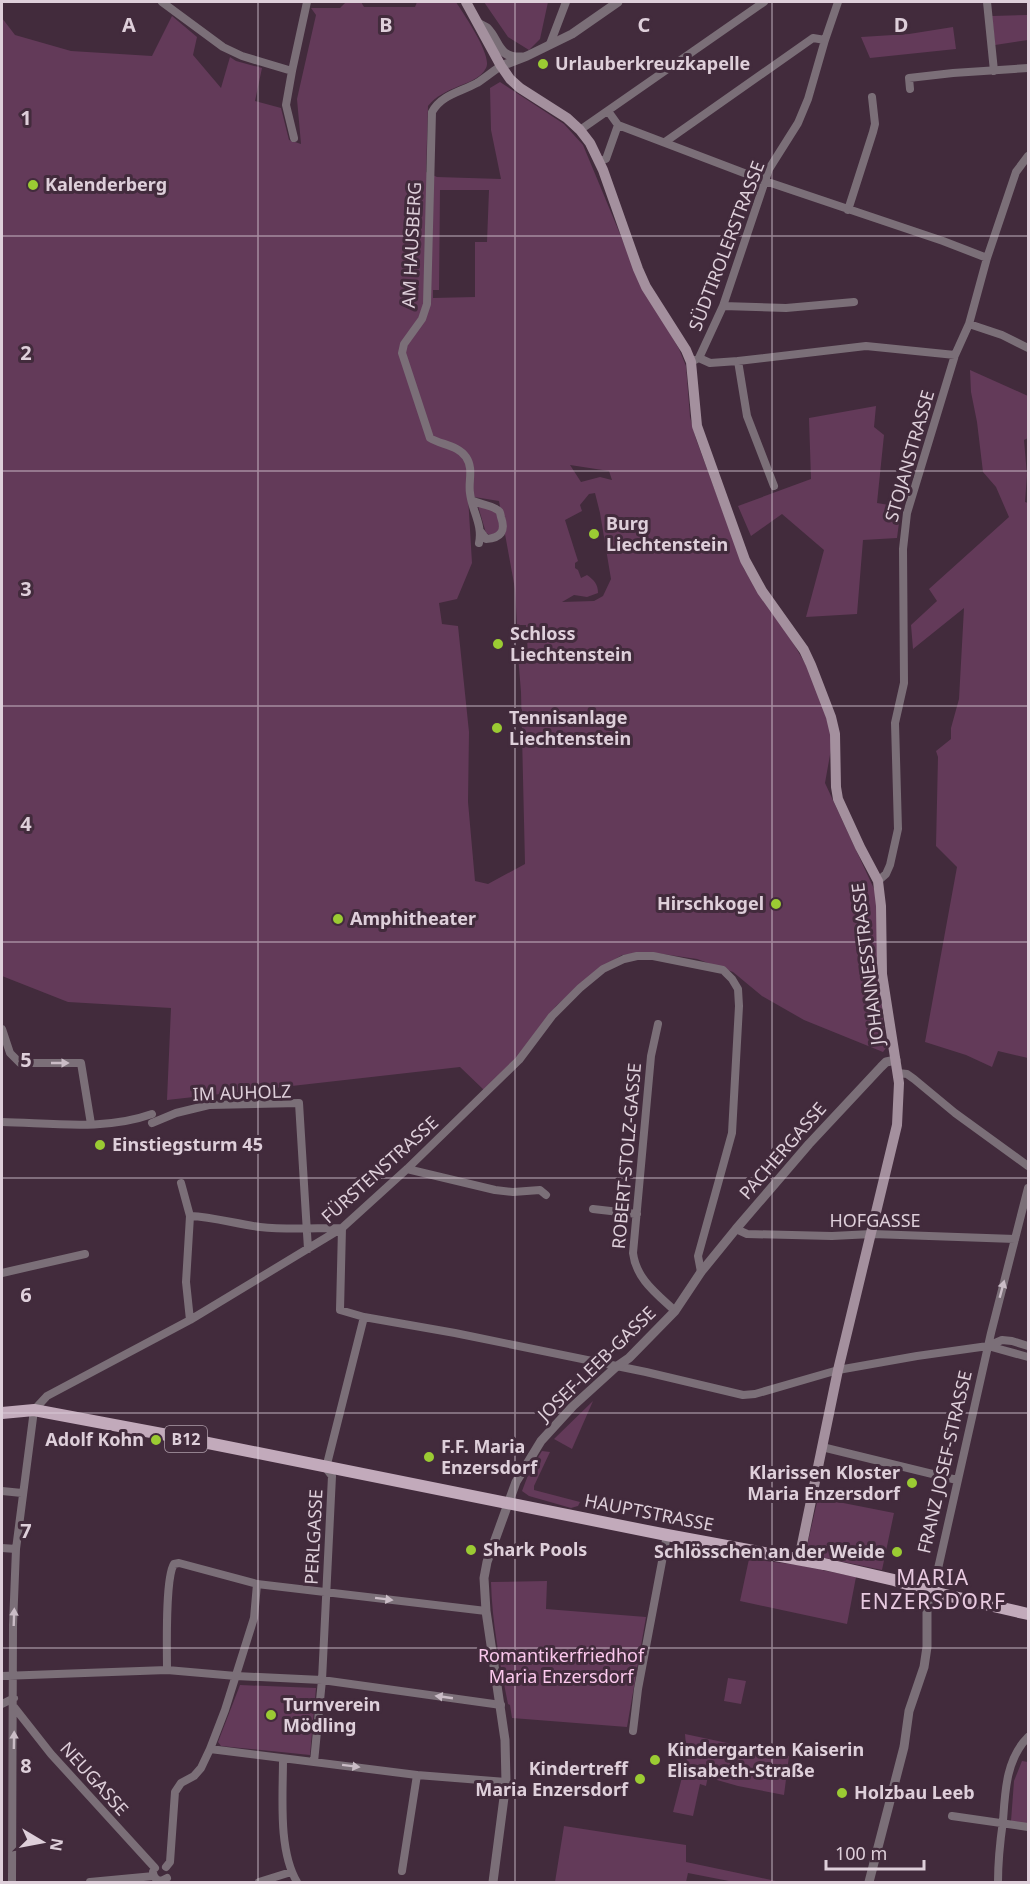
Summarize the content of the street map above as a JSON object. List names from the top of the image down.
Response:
{
  "streets": {
    "main road": ["JOHANNESSTRASSE", "B12", "HAUPTSTRASSE"],
    "street": [
      "AM HAUSBERG",
      "SÜDTIROLERSTRASSE",
      "STOJANSTRASSE",
      "IM AUHOLZ",
      "PACHERGASSE",
      "ROBERT-STOLZ-GASSE",
      "FÜRSTENSTRASSE",
      "HOFGASSE",
      "JOSEF-LEEB-GASSE",
      "FRANZ JOSEF-STRASSE",
      "PERLGASSE",
      "NEUGASSE"
    ]
  },
  "crossings": [
    ["AM HAUSBERG", "JOHANNESSTRASSE"],
    ["SÜDTIROLERSTRASSE", "JOHANNESSTRASSE"],
    ["STOJANSTRASSE", "JOHANNESSTRASSE"],
    ["JOHANNESSTRASSE", "PACHERGASSE"],
    ["JOHANNESSTRASSE", "HOFGASSE"],
    ["JOHANNESSTRASSE", "HAUPTSTRASSE"],
    ["IM AUHOLZ", "FÜRSTENSTRASSE"],
    ["PACHERGASSE", "FÜRSTENSTRASSE"],
    ["PACHERGASSE", "HOFGASSE"],
    ["PACHERGASSE", "JOSEF-LEEB-GASSE"],
    ["ROBERT-STOLZ-GASSE", "JOSEF-LEEB-GASSE"],
    ["FÜRSTENSTRASSE", "JOSEF-LEEB-GASSE"],
    ["FÜRSTENSTRASSE", "B12"],
    ["HOFGASSE", "FRANZ JOSEF-STRASSE"],
    ["JOSEF-LEEB-GASSE", "B12"],
    ["JOSEF-LEEB-GASSE", "HAUPTSTRASSE"],
    ["B12", "HAUPTSTRASSE"],
    ["B12", "PERLGASSE"],
    ["FRANZ JOSEF-STRASSE", "HAUPTSTRASSE"]
  ],
  "districts": ["MARIA ENZERSDORF"],
  "parks": ["Romantikerfriedhof Maria Enzersdorf"],
  "places": [
    "Urlauberkreuzkapelle",
    "Kalenderberg",
    "Burg Liechtenstein",
    "Schloss Liechtenstein",
    "Tennisanlage Liechtenstein",
    "Hirschkogel",
    "Amphitheater",
    "Einstiegsturm 45",
    "Adolf Kohn",
    "F.F. Maria Enzersdorf",
    "Klarissen Kloster Maria Enzersdorf",
    "Shark Pools",
    "Schlösschen an der Weide",
    "Turnverein Mödling",
    "Kindergarten Kaiserin Elisabeth-Straße",
    "Kindertreff Maria Enzersdorf",
    "Holzbau Leeb"
  ],
  "scale_bar": "100 m",
  "north": "right",
  "grid": {
    "columns": [
      "A",
      "B",
      "C",
      "D"
    ],
    "rows": [
      "1",
      "2",
      "3",
      "4",
      "5",
      "6",
      "7",
      "8"
    ]
  }
}
